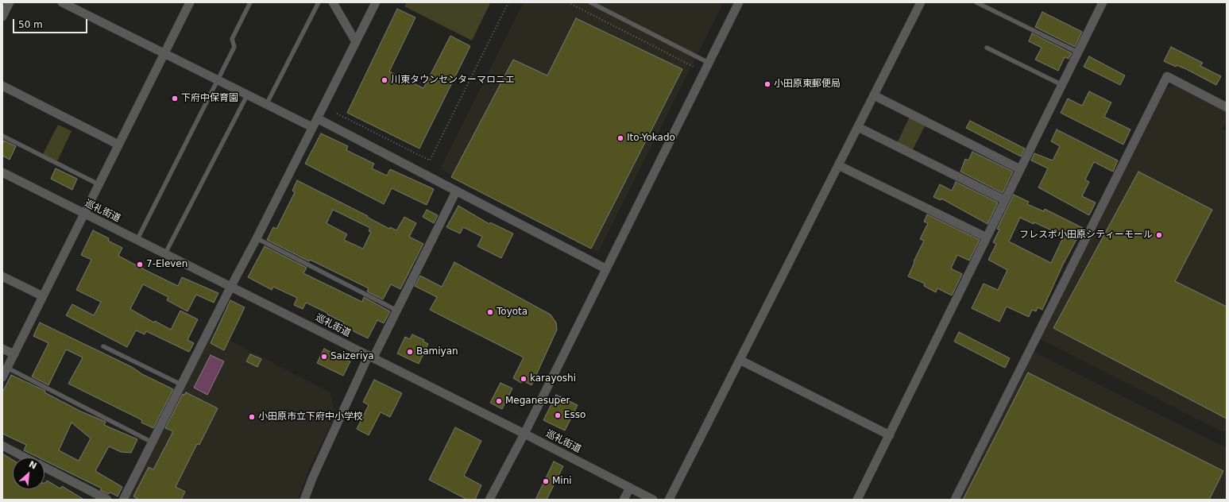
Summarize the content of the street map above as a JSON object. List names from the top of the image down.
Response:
{
  "streets": {
    "street": ["巡礼街道"]
  },
  "places": [
    "川東タウンセンターマロニエ",
    "小田原東郵便局",
    "下府中保育園",
    "Ito-Yokado",
    "フレスポ小田原シティーモール",
    "7-Eleven",
    "Toyota",
    "Bamiyan",
    "Saizeriya",
    "karayoshi",
    "Meganesuper",
    "Esso",
    "小田原市立下府中小学校",
    "Mini"
  ],
  "scale_bar": "50 m",
  "north": "top right"
}
